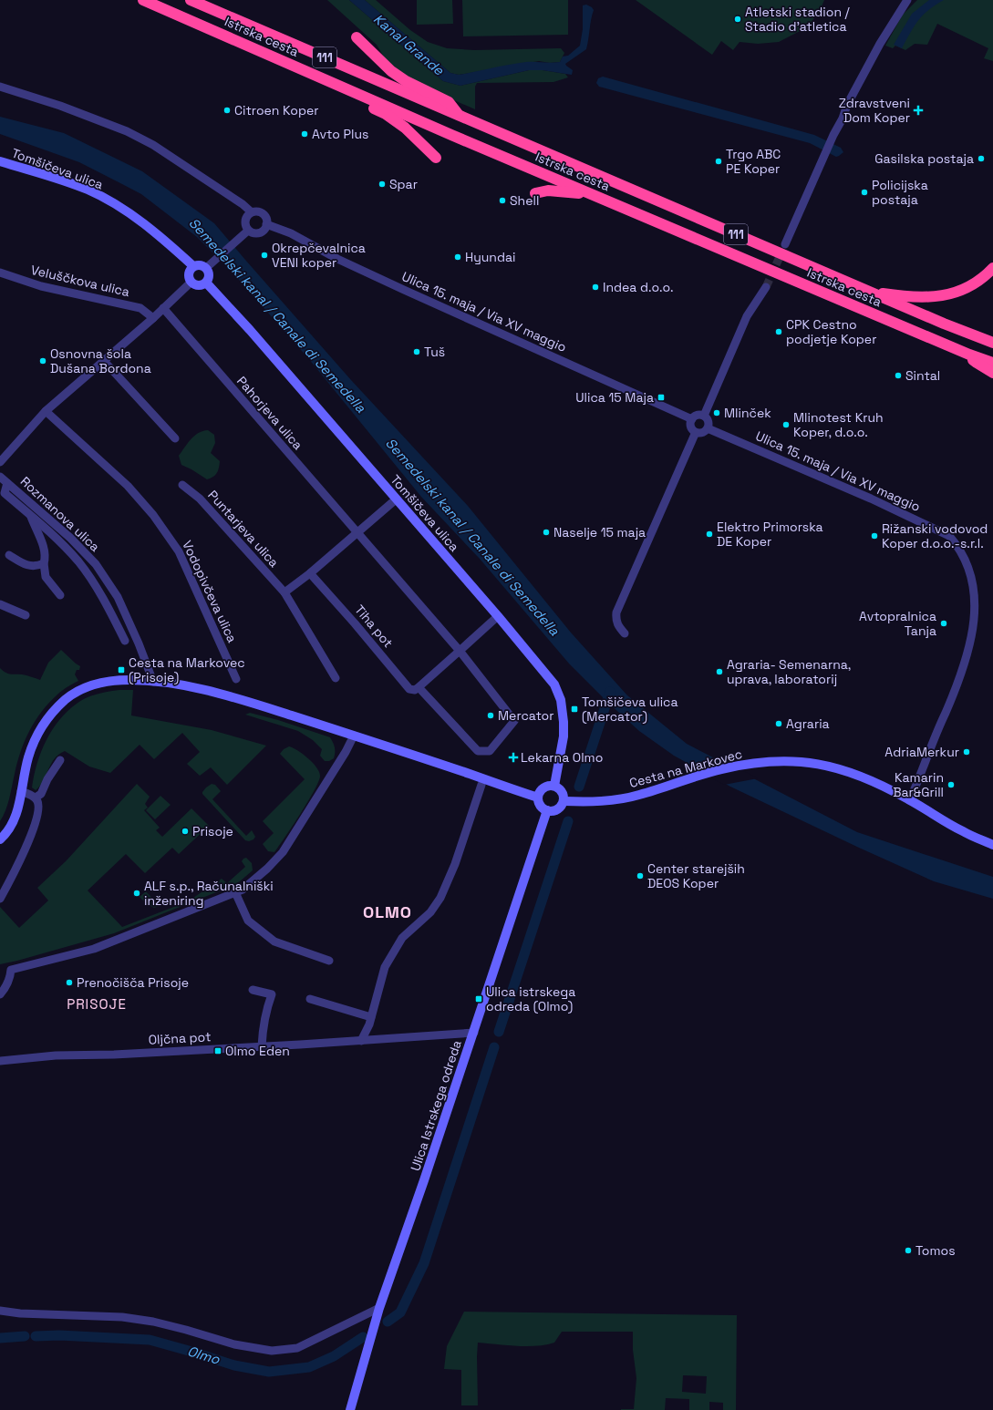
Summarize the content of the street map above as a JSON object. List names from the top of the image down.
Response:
{
  "streets": {
    "highway": ["Istrska cesta", "111"],
    "street": [
      "Tomšičeva ulica",
      "Veluščkova ulica",
      "Ulica 15. maja / Via XV maggio",
      "Pahorjeva ulica",
      "Rozmanova ulica",
      "Puntarjeva ulica",
      "Vodopivčeva ulica",
      "Tiha pot",
      "Cesta na Markovec",
      "Oljčna pot",
      "Ulica Istrskega odreda"
    ]
  },
  "crossings": [
    ["Tomšičeva ulica", "Cesta na Markovec"],
    ["Tomšičeva ulica", "Ulica Istrskega odreda"],
    ["Pahorjeva ulica", "Tiha pot"],
    ["Cesta na Markovec", "Ulica Istrskega odreda"],
    ["Oljčna pot", "Ulica Istrskega odreda"]
  ],
  "districts": ["OLMO", "PRISOJE"],
  "water": ["Kanal Grande", "Semedelski kanal / Canale di Semedella", "Olmo"],
  "places": {
    "other": [
      "Atletski stadion / Stadio d'atletica",
      "Citroen Koper",
      "Avto Plus",
      "Gasilska postaja",
      "Trgo ABC PE Koper",
      "Spar",
      "Policijska postaja",
      "Shell",
      "Okrepčevalnica VENI koper",
      "Hyundai",
      "Indea d.o.o.",
      "CPK Cestno podjetje Koper",
      "Tuš",
      "Osnovna šola Dušana Bordona",
      "Sintal",
      "Mlinček",
      "Mlinotest Kruh Koper, d.o.o.",
      "Naselje 15 maja",
      "Elektro Primorska DE Koper",
      "Rižanski vodovod Koper d.o.o.-s.r.l.",
      "Avtopralnica Tanja",
      "Agraria- Semenarna, uprava, laboratorij",
      "Mercator",
      "Agraria",
      "AdriaMerkur",
      "Kamarin Bar&Grill",
      "Prisoje",
      "Center starejših DEOS Koper",
      "ALF s.p., Računalniški inženiring",
      "Prenočišča Prisoje",
      "Tomos"
    ],
    "health": ["Zdravstveni Dom Koper", "Lekarna Olmo"],
    "transit": [
      "Ulica 15 Maja",
      "Cesta na Markovec (Prisoje)",
      "Tomšičeva ulica (Mercator)",
      "Ulica istrskega odreda (Olmo)",
      "Olmo Eden"
    ]
  }
}
